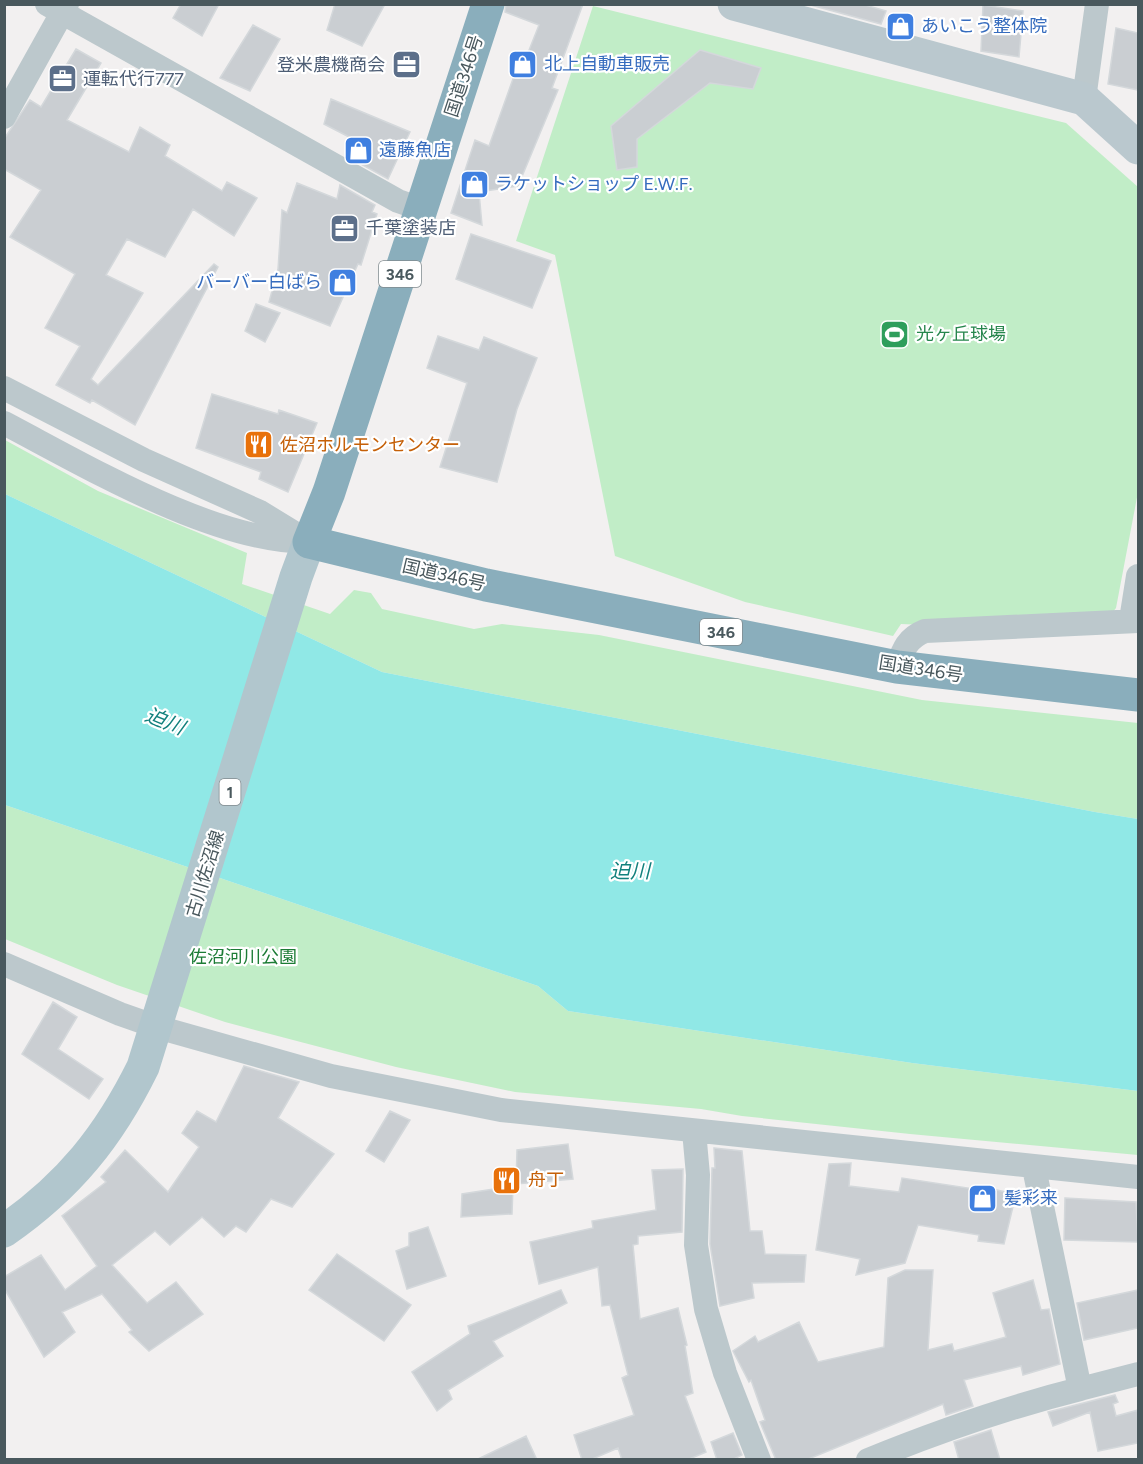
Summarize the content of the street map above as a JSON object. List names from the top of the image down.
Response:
{
  "streets": {
    "highway": ["国道346号", "346"],
    "main road": ["1", "古川佐沼線"]
  },
  "crossings": [
    ["国道346号", "古川佐沼線"]
  ],
  "water": ["迫川"],
  "parks": ["佐沼河川公園"],
  "places": {
    "shop": [
      "あいこう整体院",
      "北上自動車販売",
      "遠藤魚店",
      "ラケットショップ E.W.F.",
      "バーバー白ばら",
      "髪彩来"
    ],
    "office": ["登米農機商会", "運転代行777", "千葉塗装店"],
    "sports": ["光ヶ丘球場"],
    "restaurant": ["佐沼ホルモンセンター", "舟丁"]
  }
}
